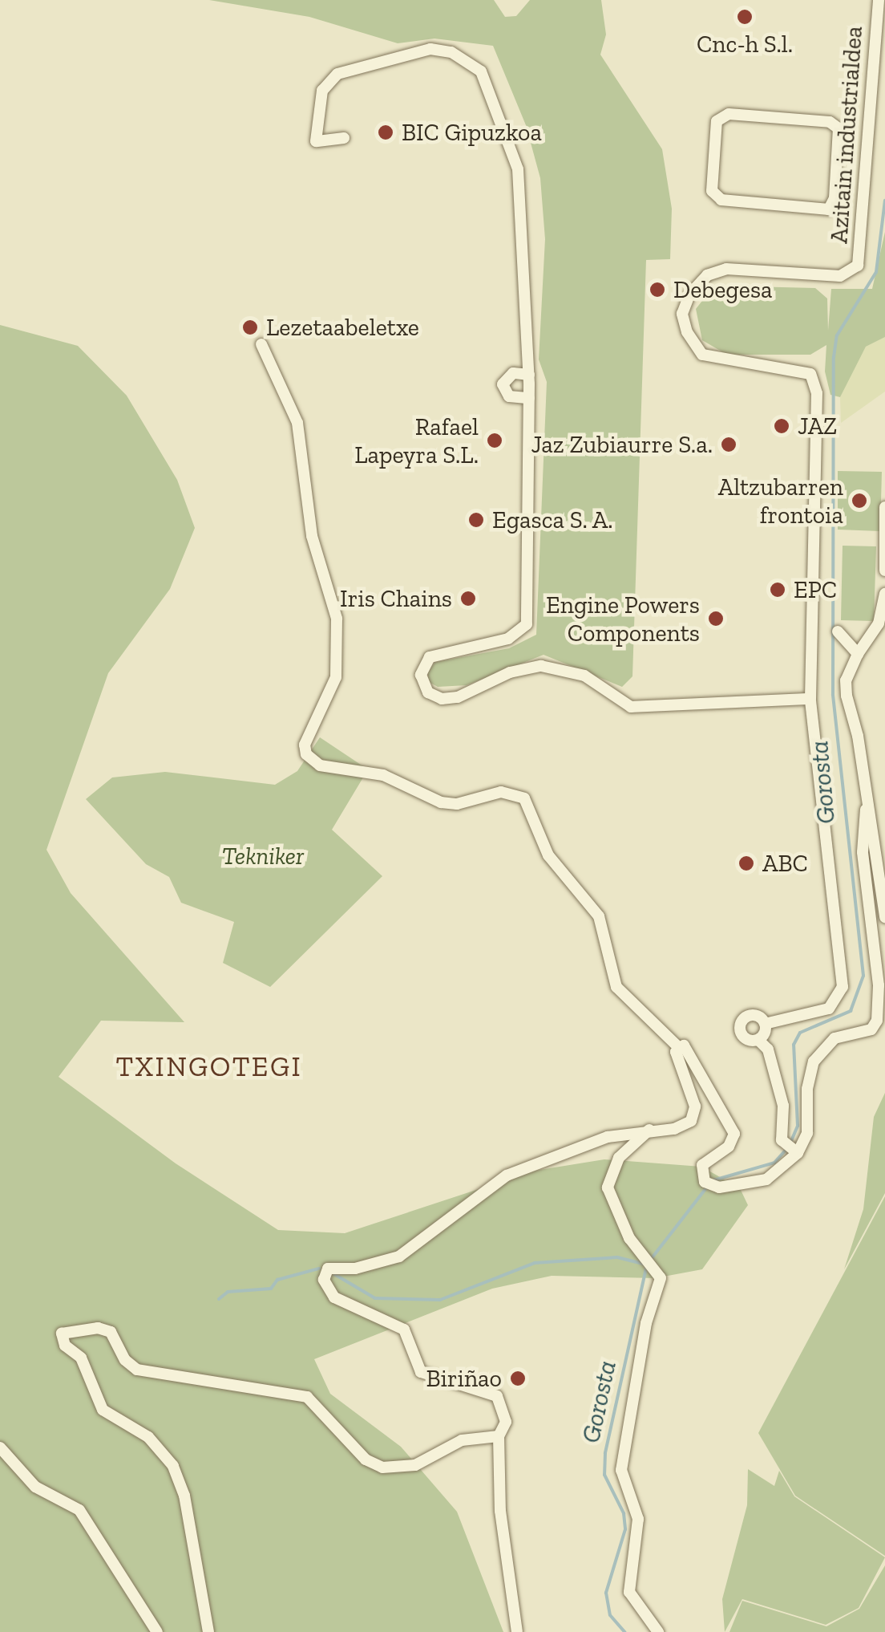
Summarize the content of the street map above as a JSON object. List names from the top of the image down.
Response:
{
  "streets": {
    "street": ["Azitain industrialdea"]
  },
  "districts": ["TXINGOTEGI"],
  "water": ["Gorosta"],
  "parks": ["Tekniker"],
  "places": [
    "Cnc-h S.l.",
    "BIC Gipuzkoa",
    "Debegesa",
    "Lezetaabeletxe",
    "JAZ",
    "Rafael Lapeyra S.L.",
    "Jaz Zubiaurre S.a.",
    "Altzubarren frontoia",
    "Egasca S. A.",
    "EPC",
    "Iris Chains",
    "Engine Powers Components",
    "ABC",
    "Biriñao"
  ]
}
